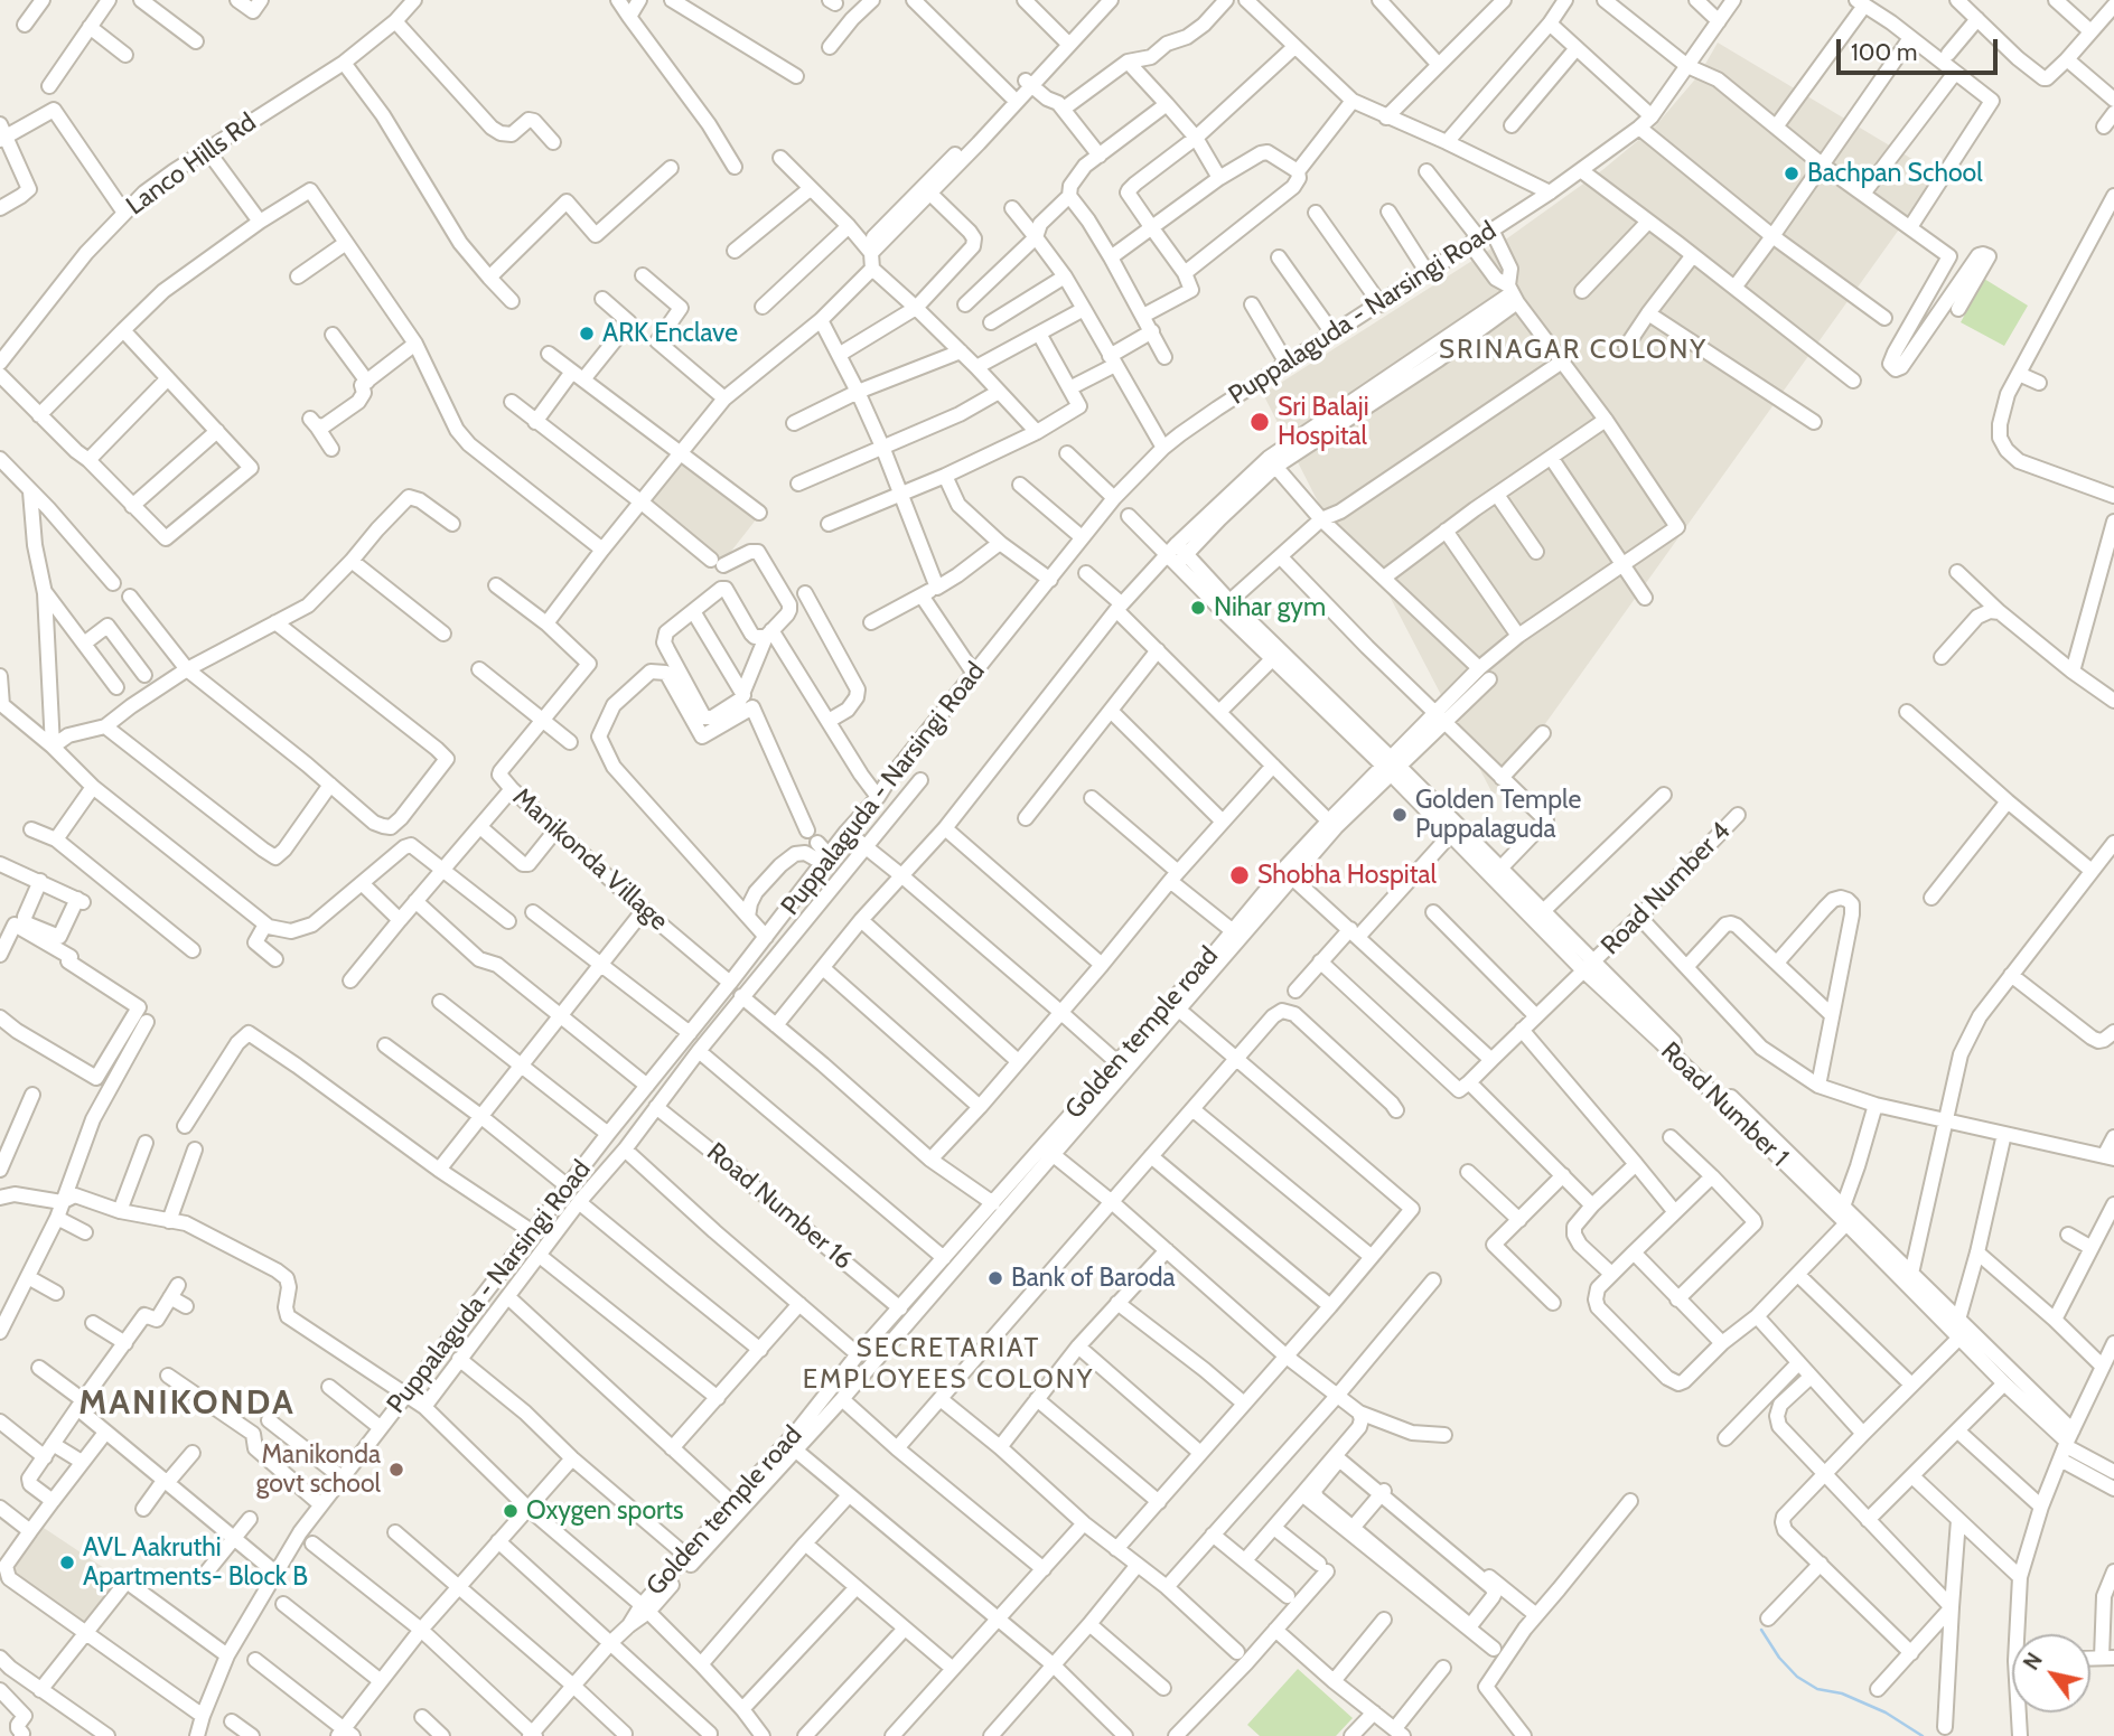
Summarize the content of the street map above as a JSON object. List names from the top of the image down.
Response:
{
  "streets": {
    "street": [
      "Lanco Hills Rd",
      "Puppalaguda - Narsingi Road",
      "Manikonda Village",
      "Road Number 4",
      "Golden temple road",
      "Road Number 1",
      "Road Number 16"
    ]
  },
  "crossings": [
    ["Puppalaguda - Narsingi Road", "Manikonda Village"],
    ["Road Number 4", "Road Number 1"],
    ["Golden temple road", "Road Number 1"],
    ["Golden temple road", "Road Number 16"]
  ],
  "districts": ["SRINAGAR COLONY", "SECRETARIAT EMPLOYEES COLONY", "MANIKONDA"],
  "places": [
    "Bachpan School",
    "ARK Enclave",
    "Sri Balaji Hospital",
    "Nihar gym",
    "Golden Temple Puppalaguda",
    "Shobha Hospital",
    "Bank of Baroda",
    "Manikonda govt school",
    "Oxygen sports",
    "AVL Aakruthi Apartments- Block B"
  ],
  "scale_bar": "100 m",
  "north": "top left"
}
